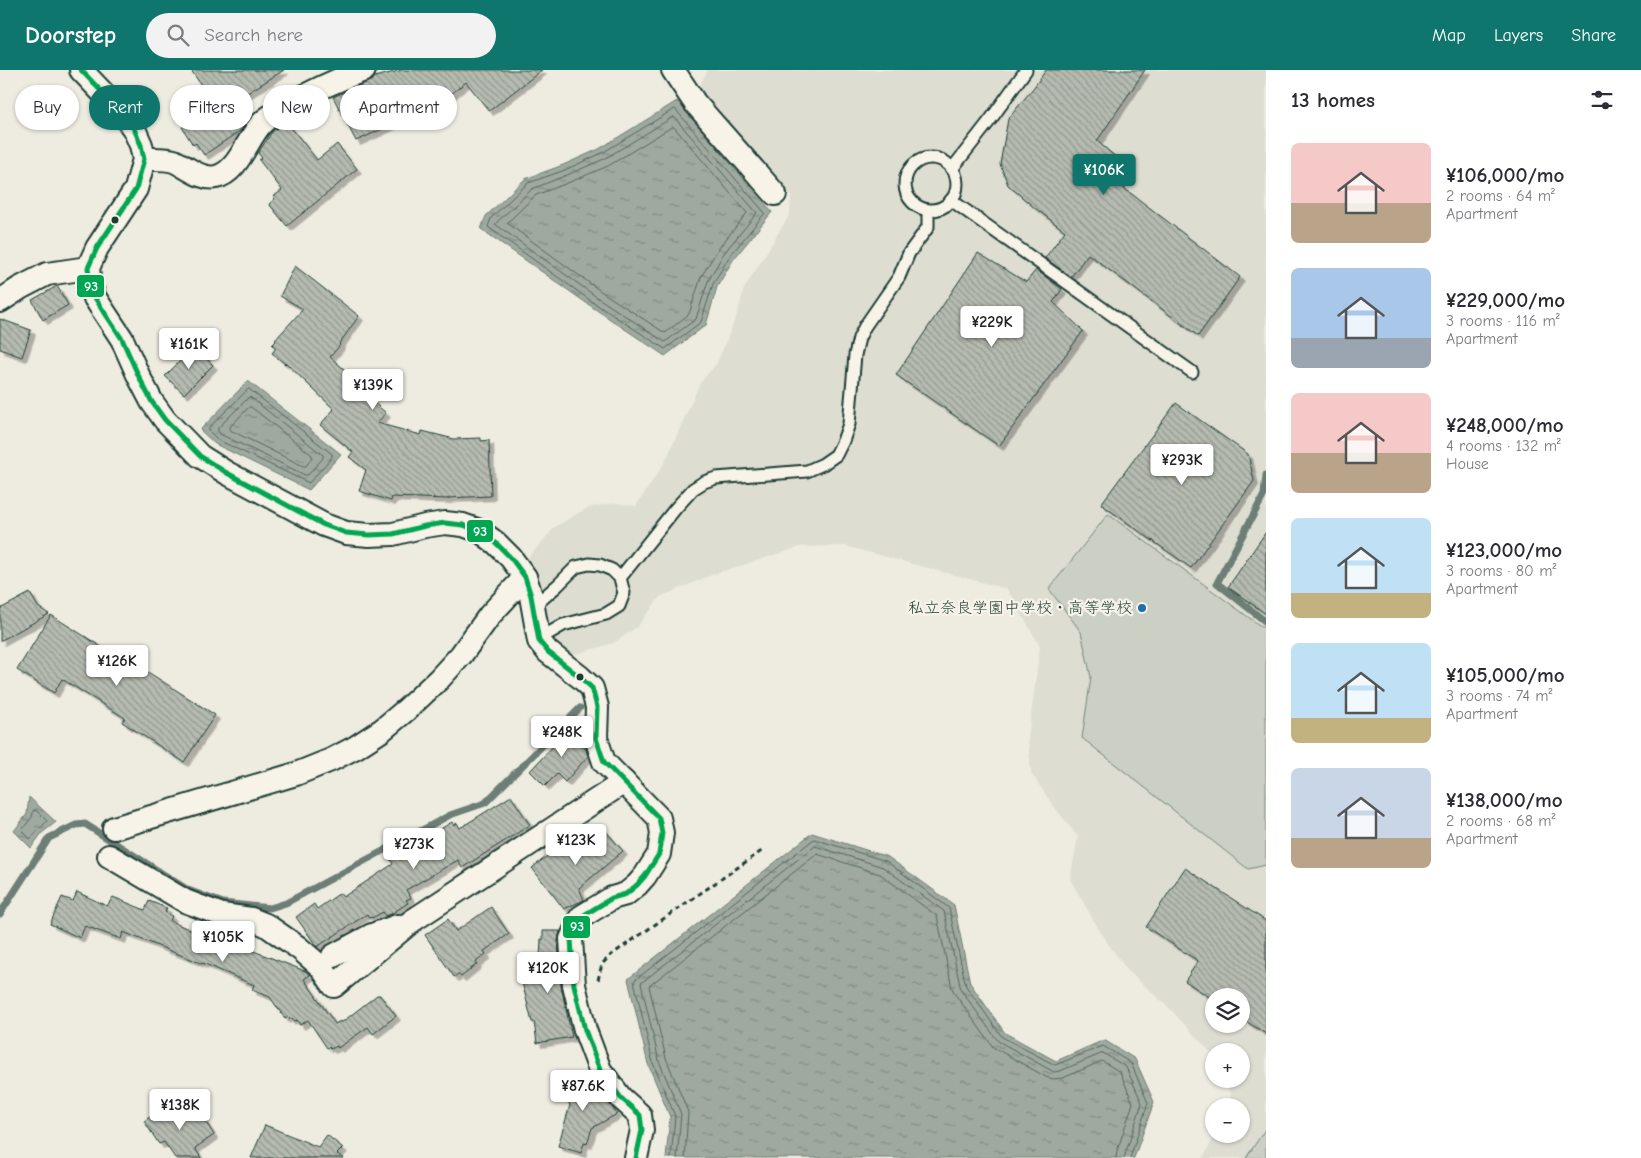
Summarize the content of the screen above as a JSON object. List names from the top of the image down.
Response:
{
  "places": ["私立奈良学園中学校・高等学校"],
  "lines": ["transit line 93"],
  "page": {
    "header": "Doorstep",
    "search": "Search here",
    "nav": ["Map", "Layers", "Share"],
    "heading": "13 homes",
    "chip": [
      "Buy",
      "Rent",
      "Filters",
      "New",
      "Apartment"
    ],
    "list": [
      {
        "name": "¥106,000/mo",
        "note": "2 rooms · 64 m² · Apartment"
      },
      {
        "name": "¥229,000/mo",
        "note": "3 rooms · 116 m² · Apartment"
      },
      {
        "name": "¥248,000/mo",
        "note": "4 rooms · 132 m² · House"
      },
      {
        "name": "¥123,000/mo",
        "note": "3 rooms · 80 m² · Apartment"
      },
      {
        "name": "¥105,000/mo",
        "note": "3 rooms · 74 m² · Apartment"
      },
      {
        "name": "¥138,000/mo",
        "note": "2 rooms · 68 m² · Apartment"
      }
    ],
    "price": [
      "¥106K",
      "¥229K",
      "¥161K",
      "¥139K",
      "¥293K",
      "¥126K",
      "¥248K",
      "¥123K",
      "¥273K",
      "¥105K",
      "¥120K",
      "¥87.6K",
      "¥138K"
    ],
    "map_buttons": ["+", "−"]
  }
}
